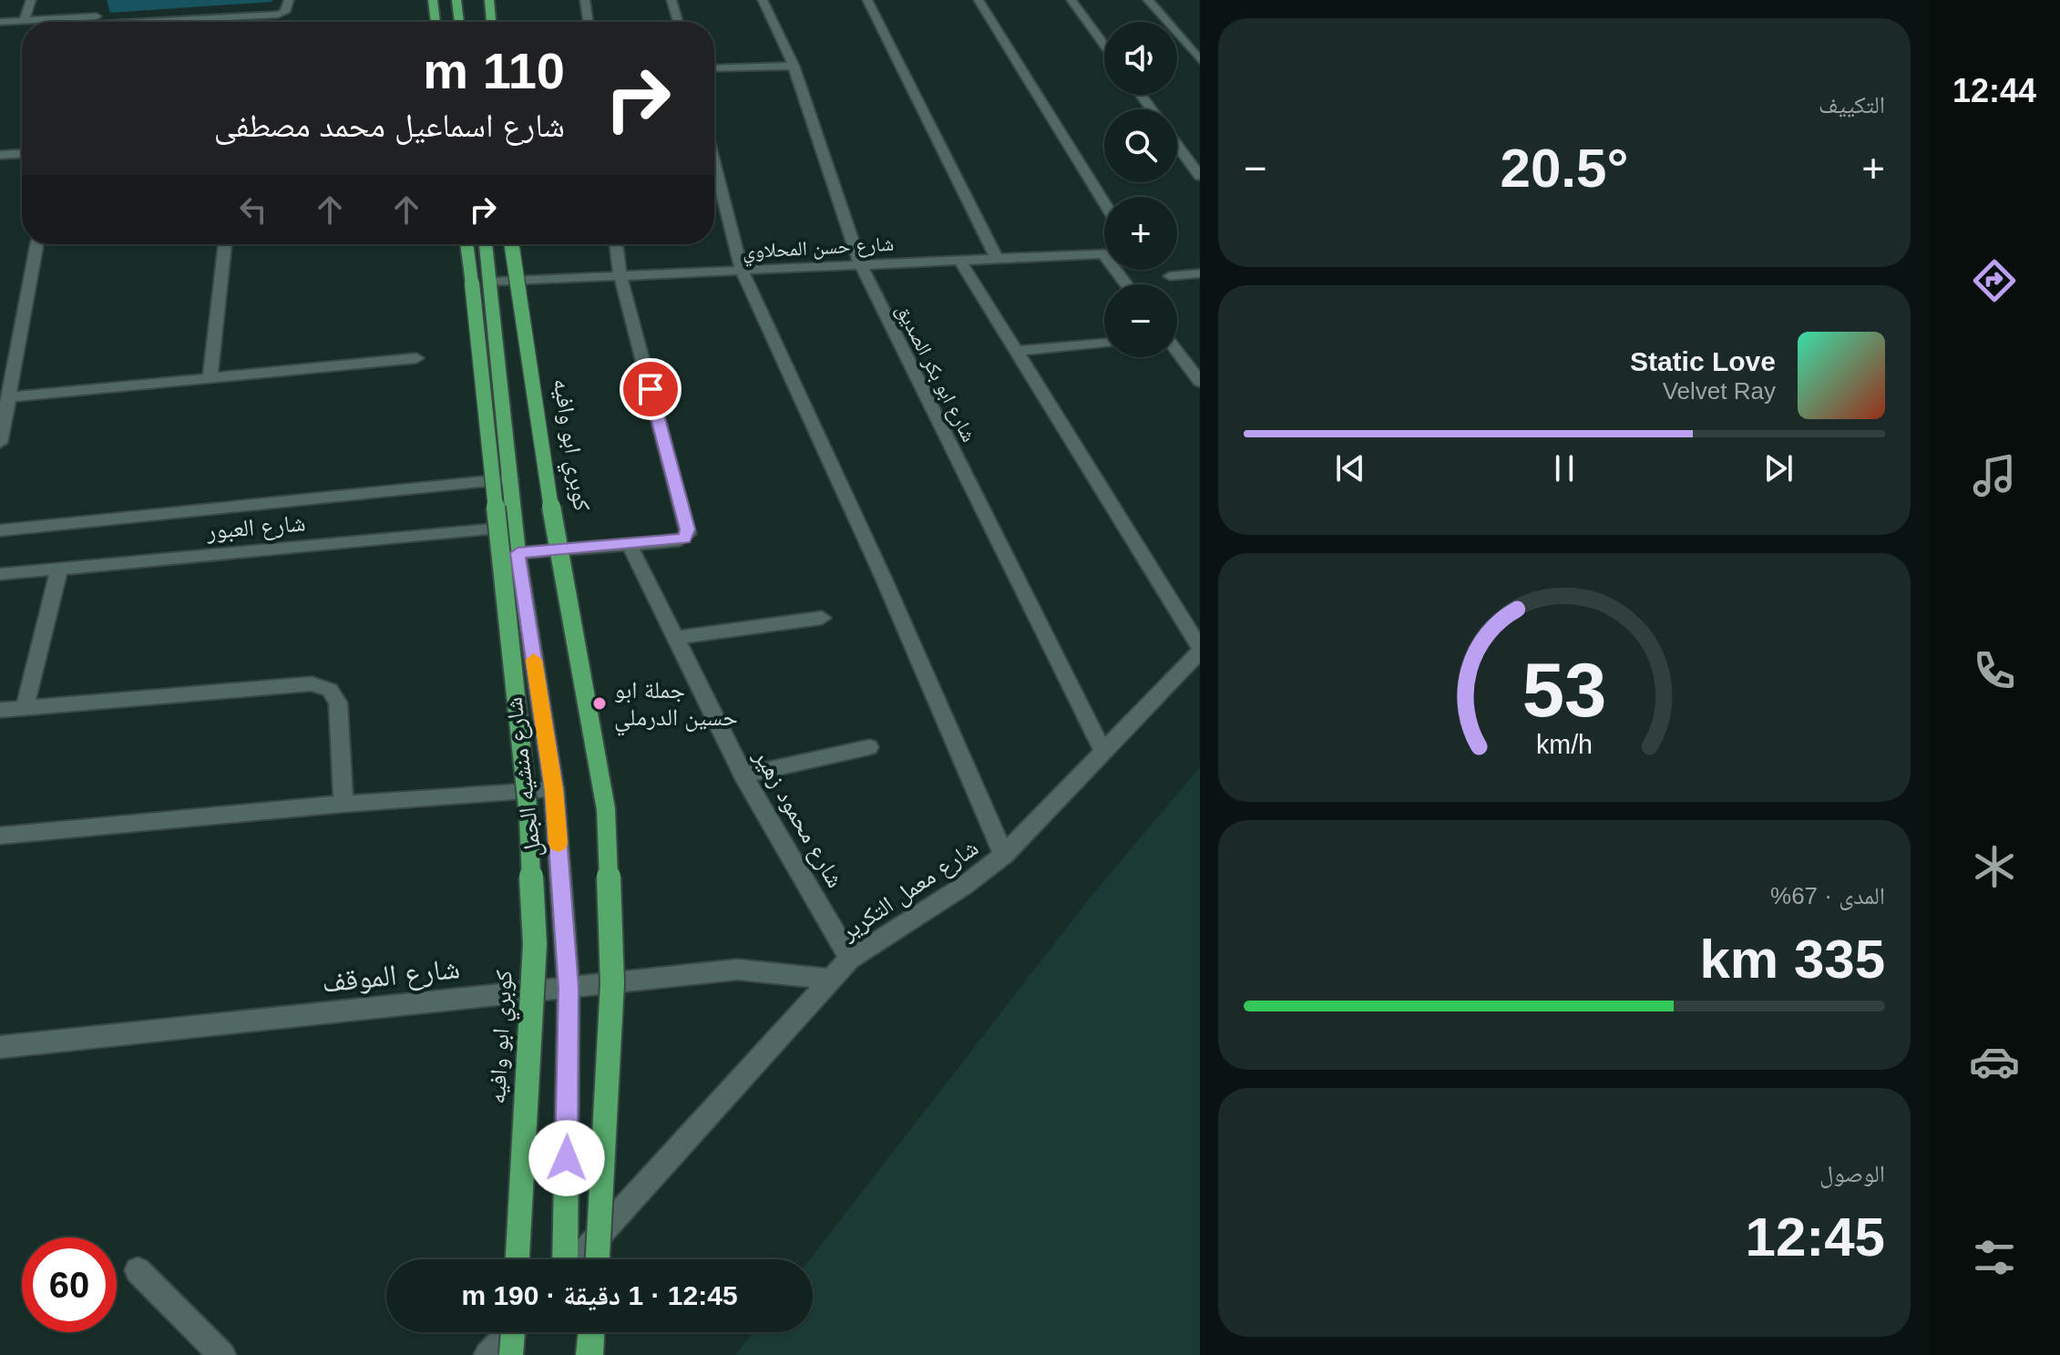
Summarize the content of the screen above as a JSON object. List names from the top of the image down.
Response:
{
  "streets": {
    "main road": ["كوبري ابو وافيه", "شارع منشيه الجمل"],
    "street": [
      "شارع حسن المحلاوي",
      "شارع ابو بكر الصديق",
      "شارع العبور",
      "شارع محمود زهير",
      "شارع معمل التكرير",
      "شارع الموقف"
    ]
  },
  "crossings": [
    ["شارع حسن المحلاوي", "شارع ابو بكر الصديق"],
    ["شارع حسن المحلاوي", "كوبري ابو وافيه"],
    ["شارع حسن المحلاوي", "شارع منشيه الجمل"],
    ["شارع ابو بكر الصديق", "شارع معمل التكرير"],
    ["كوبري ابو وافيه", "شارع منشيه الجمل"],
    ["شارع العبور", "شارع منشيه الجمل"],
    ["شارع منشيه الجمل", "شارع الموقف"],
    ["شارع محمود زهير", "شارع معمل التكرير"],
    ["شارع معمل التكرير", "شارع الموقف"]
  ],
  "places": ["جملة ابو حسين الدرملي"],
  "page": {
    "tabs": "12:44",
    "tile": [
      "التكييف",
      ["المدى · 67%", "335 km"],
      ["الوصول", "12:45"]
    ],
    "map_buttons": ["+", "−"],
    "turn": ["110 m", "شارع اسماعيل محمد مصطفى"],
    "heat": ["−", "20.5°", "+"],
    "song": ["Static Love", "Velvet Ray"],
    "limit": "60",
    "trip": "12:45 · 1 دقيقة · 190 m",
    "gauge": ["53", "km/h"]
  }
}
